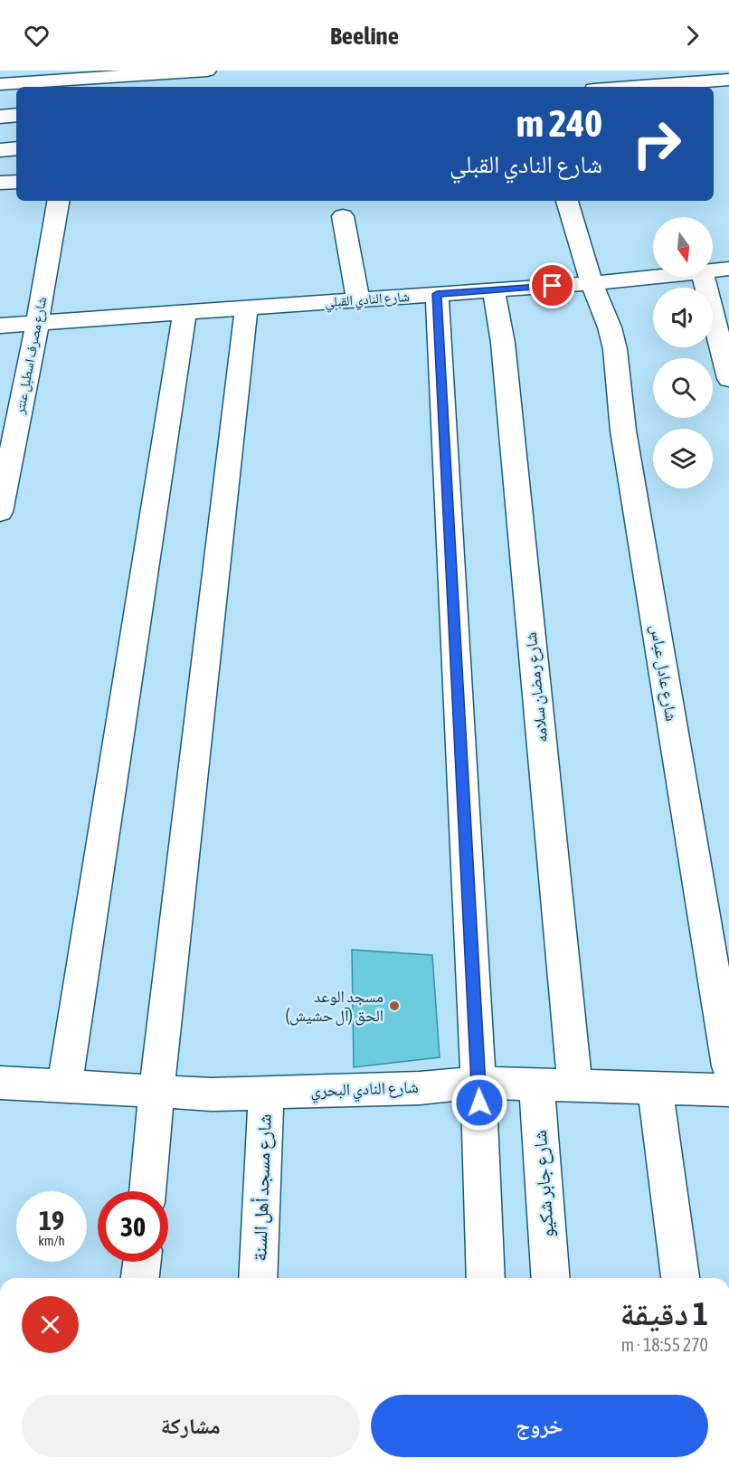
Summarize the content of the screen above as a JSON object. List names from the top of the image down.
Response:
{
  "streets": {
    "street": [
      "شارع النادي القبلي",
      "شارع مصرف اسطبل عنتر",
      "شارع عادل عباس",
      "شارع رمضان سلامه",
      "شارع النادي البحري",
      "شارع جابر شكيو",
      "شارع مسجد أهل السنة"
    ]
  },
  "crossings": [
    ["شارع النادي القبلي", "شارع مصرف اسطبل عنتر"],
    ["شارع النادي القبلي", "شارع عادل عباس"],
    ["شارع النادي القبلي", "شارع رمضان سلامه"],
    ["شارع رمضان سلامه", "شارع النادي البحري"],
    ["شارع النادي البحري", "شارع جابر شكيو"],
    ["شارع النادي البحري", "شارع مسجد أهل السنة"]
  ],
  "places": ["مسجد الوعد الحق (آل حشيش)"],
  "north": "bottom",
  "page": {
    "header": "Beeline",
    "turn": ["240 m", "شارع النادي القبلي"],
    "speed": "19 km/h",
    "limit": "30",
    "heading": ["1 دقيقة", "270 m · 18:55"],
    "buttons": ["خروج", "مشاركة"]
  }
}
